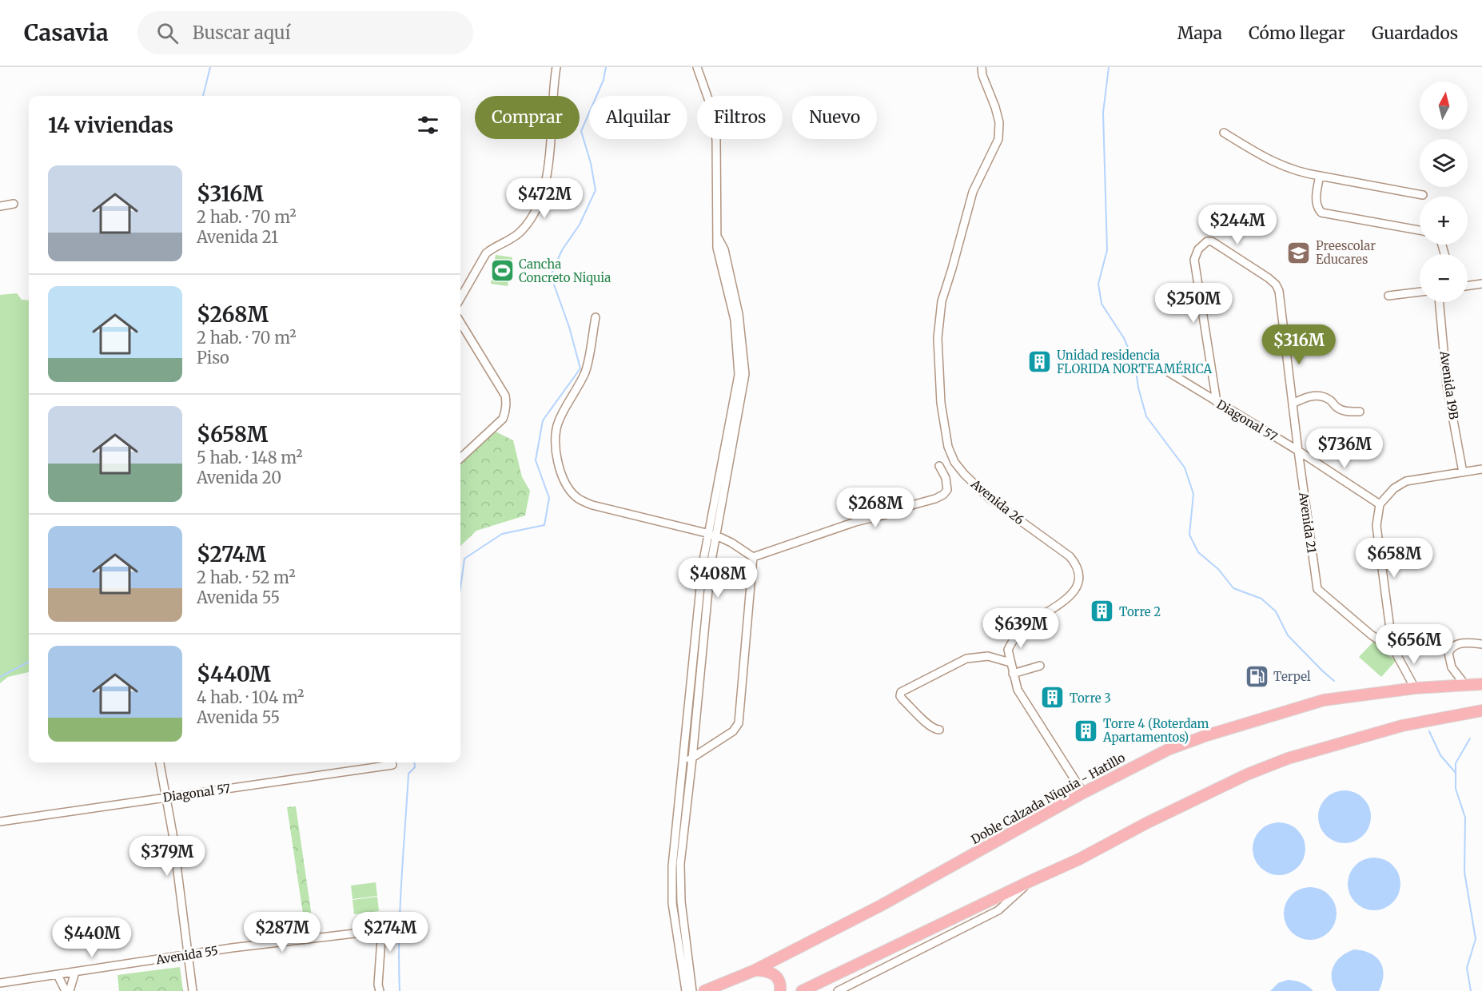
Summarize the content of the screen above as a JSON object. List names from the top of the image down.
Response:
{
  "streets": {
    "highway": ["Doble Calzada Niquia - Hatillo"],
    "street": [
      "Avenida 19B",
      "Diagonal 57",
      "Avenida 26",
      "Avenida 21",
      "Avenida 55"
    ]
  },
  "crossings": [
    ["Diagonal 57", "Avenida 21"],
    ["Avenida 26", "Doble Calzada Niquia - Hatillo"]
  ],
  "places": {
    "school or university": ["Preescolar Educares"],
    "sports": ["Cancha Concreto Niquia"],
    "building": [
      "Unidad residencia FLORIDA NORTEAMÉRICA",
      "Torre 2",
      "Torre 3",
      "Torre 4 (Roterdam Apartamentos)"
    ],
    "fuel station": ["Terpel"]
  },
  "north": "top",
  "page": {
    "header": "Casavia",
    "search": "Buscar aquí",
    "nav": ["Mapa", "Cómo llegar", "Guardados"],
    "map_buttons": ["+", "−"],
    "chip": [
      "Comprar",
      "Alquilar",
      "Filtros",
      "Nuevo"
    ],
    "heading": "14 viviendas",
    "list": [
      {
        "name": "$316M",
        "note": "2 hab. · 70 m² · Avenida 21"
      },
      {
        "name": "$268M",
        "note": "2 hab. · 70 m² · Piso"
      },
      {
        "name": "$658M",
        "note": "5 hab. · 148 m² · Avenida 20"
      },
      {
        "name": "$274M",
        "note": "2 hab. · 52 m² · Avenida 55"
      },
      {
        "name": "$440M",
        "note": "4 hab. · 104 m² · Avenida 55"
      }
    ],
    "price": [
      "$472M",
      "$244M",
      "$250M",
      "$316M",
      "$736M",
      "$268M",
      "$658M",
      "$408M",
      "$639M",
      "$656M",
      "$379M",
      "$287M",
      "$274M",
      "$440M"
    ]
  }
}
